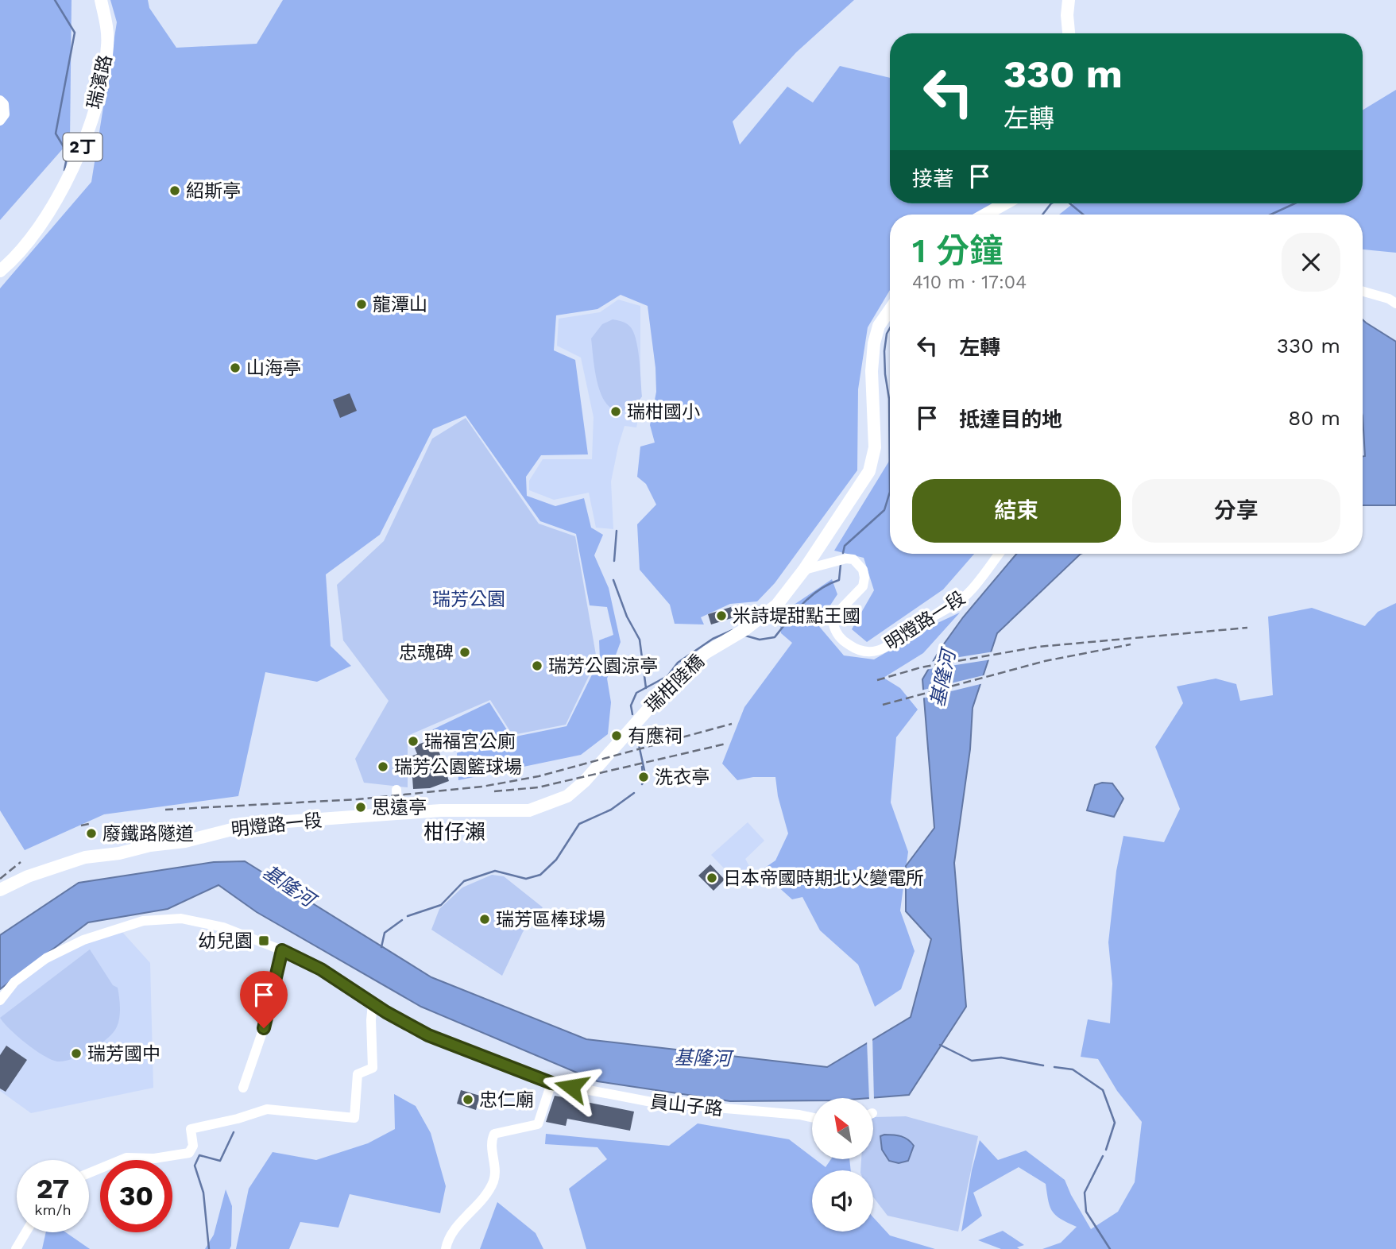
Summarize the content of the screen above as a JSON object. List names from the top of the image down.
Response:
{
  "streets": {
    "main road": [
      "瑞濱路",
      "2丁",
      "明燈路一段",
      "瑞柑陸橋"
    ],
    "street": ["員山子路"]
  },
  "crossings": [
    ["明燈路一段", "瑞柑陸橋"]
  ],
  "districts": ["柑仔瀨"],
  "water": ["基隆河"],
  "parks": ["瑞芳公園"],
  "places": {
    "other": [
      "紹斯亭",
      "龍潭山",
      "山海亭",
      "瑞柑國小",
      "米詩堤甜點王國",
      "忠魂碑",
      "瑞芳公園涼亭",
      "有應祠",
      "瑞福宮公廁",
      "瑞芳公園籃球場",
      "洗衣亭",
      "思遠亭",
      "廢鐵路隧道",
      "日本帝國時期北火變電所",
      "瑞芳區棒球場",
      "瑞芳國中",
      "忠仁廟"
    ],
    "transit": ["幼兒園"]
  },
  "north": "top left",
  "page": {
    "turn": ["330 m", "左轉"],
    "then": "接著",
    "heading": ["1 分鐘", "410 m · 17:04"],
    "list": [
      {
        "name": "左轉",
        "value": "330 m"
      },
      {
        "name": "抵達目的地",
        "value": "80 m"
      }
    ],
    "buttons": ["結束", "分享"],
    "speed": "27 km/h",
    "limit": "30"
  }
}
